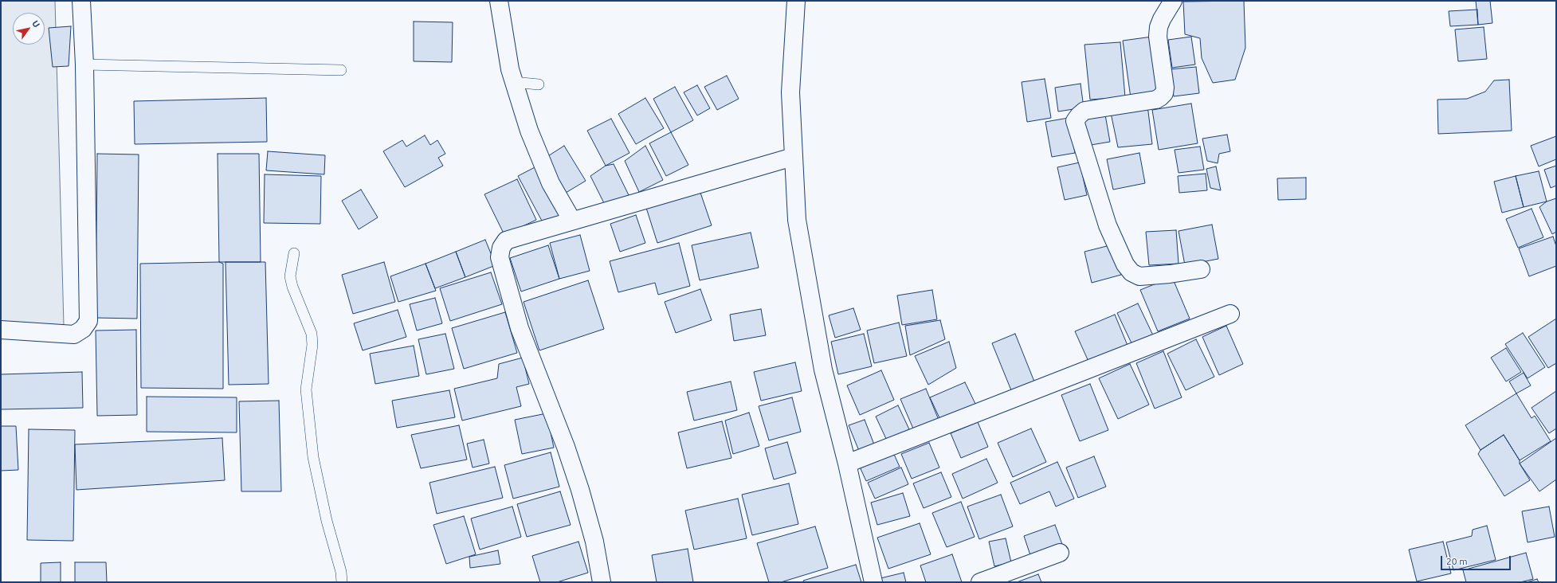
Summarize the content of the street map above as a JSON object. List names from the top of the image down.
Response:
{
  "scale_bar": "20 m",
  "north": "top right"
}
